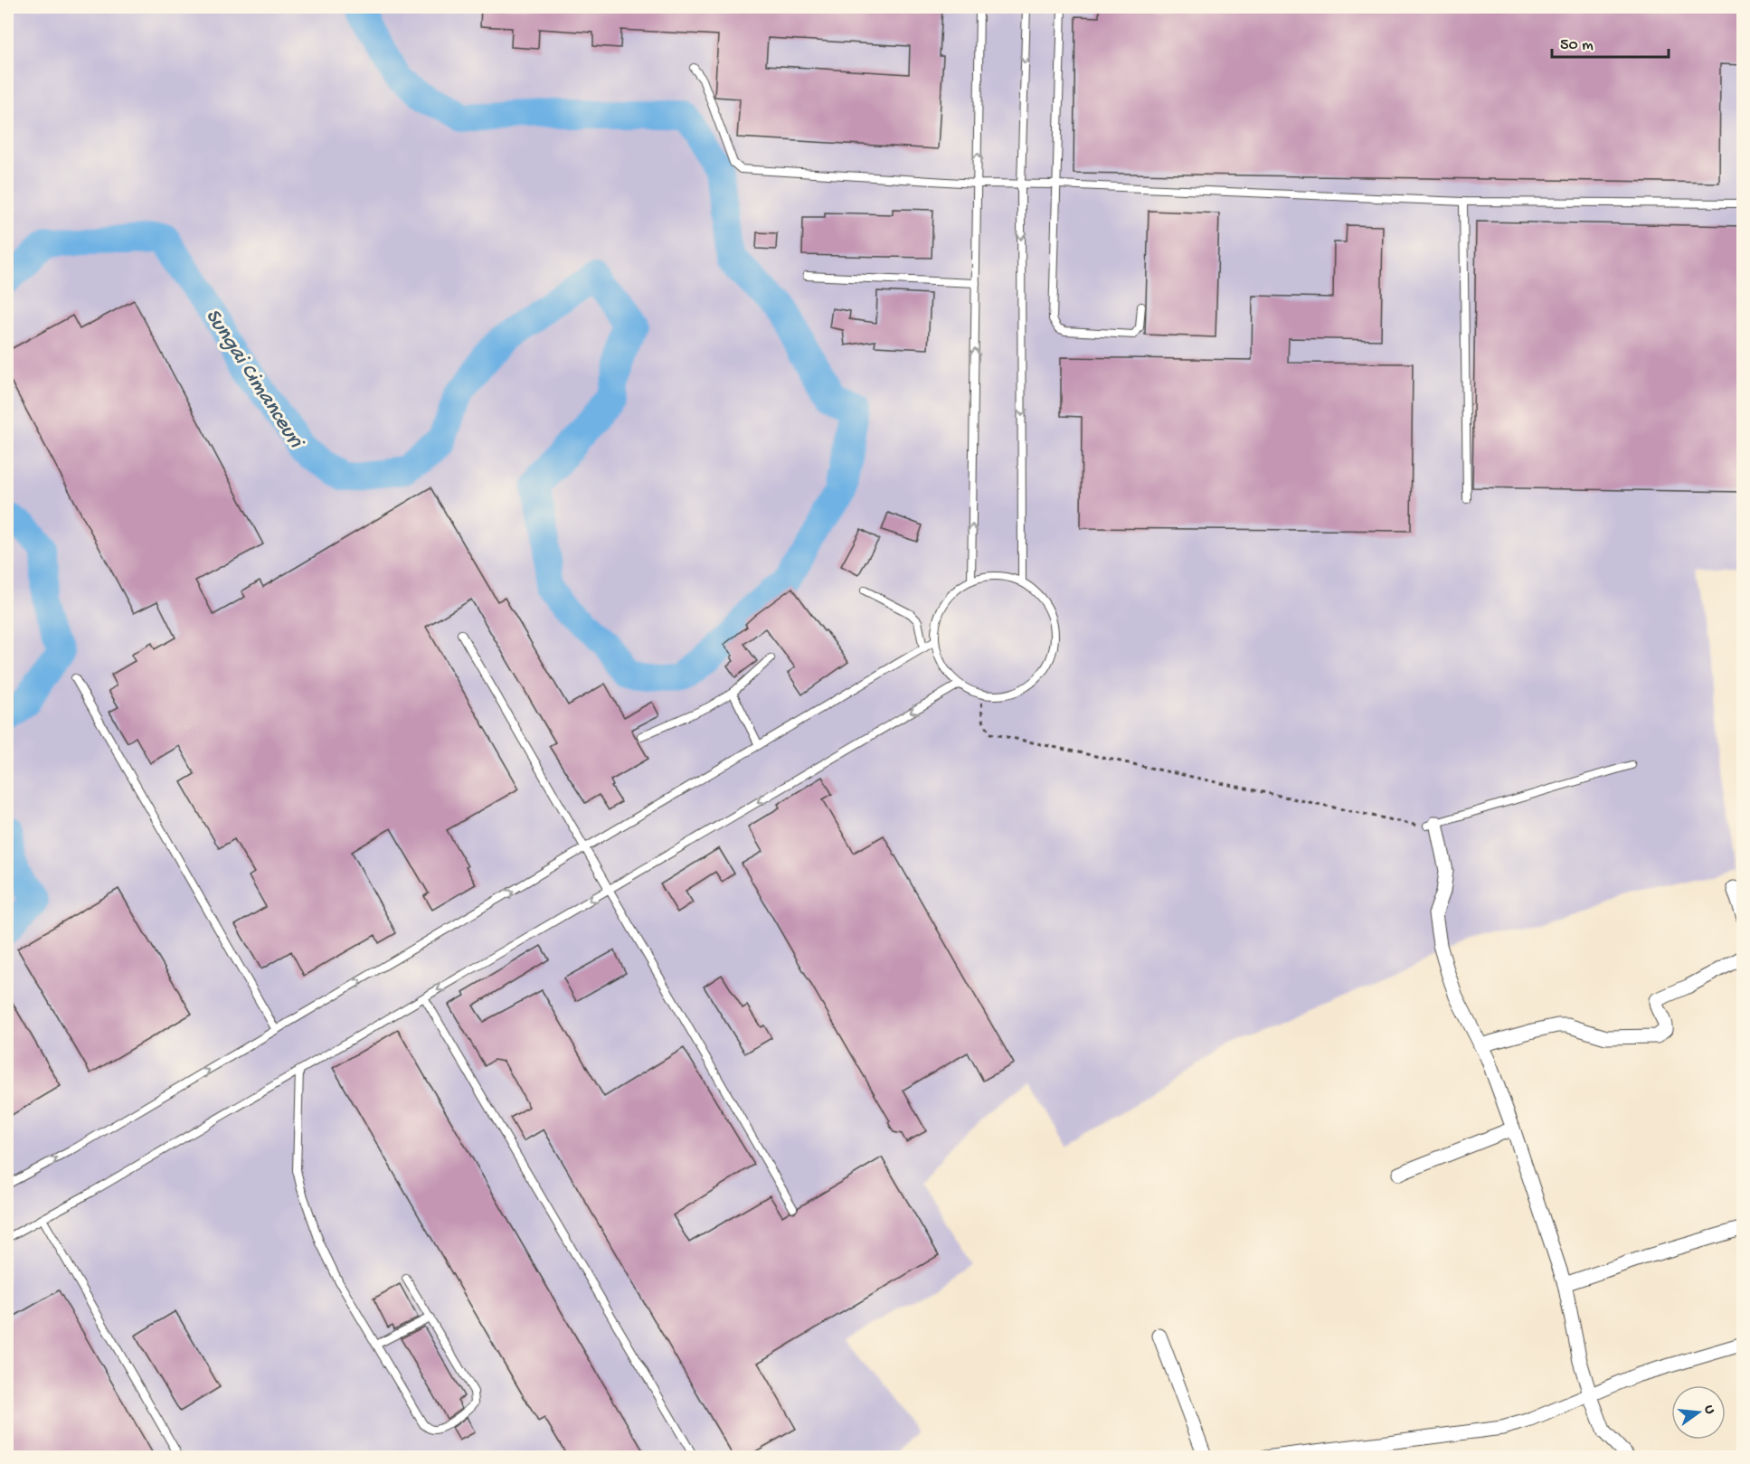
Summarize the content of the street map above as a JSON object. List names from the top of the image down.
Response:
{
  "water": ["Sungai Cimanceuri"],
  "scale_bar": "50 m",
  "north": "right"
}
